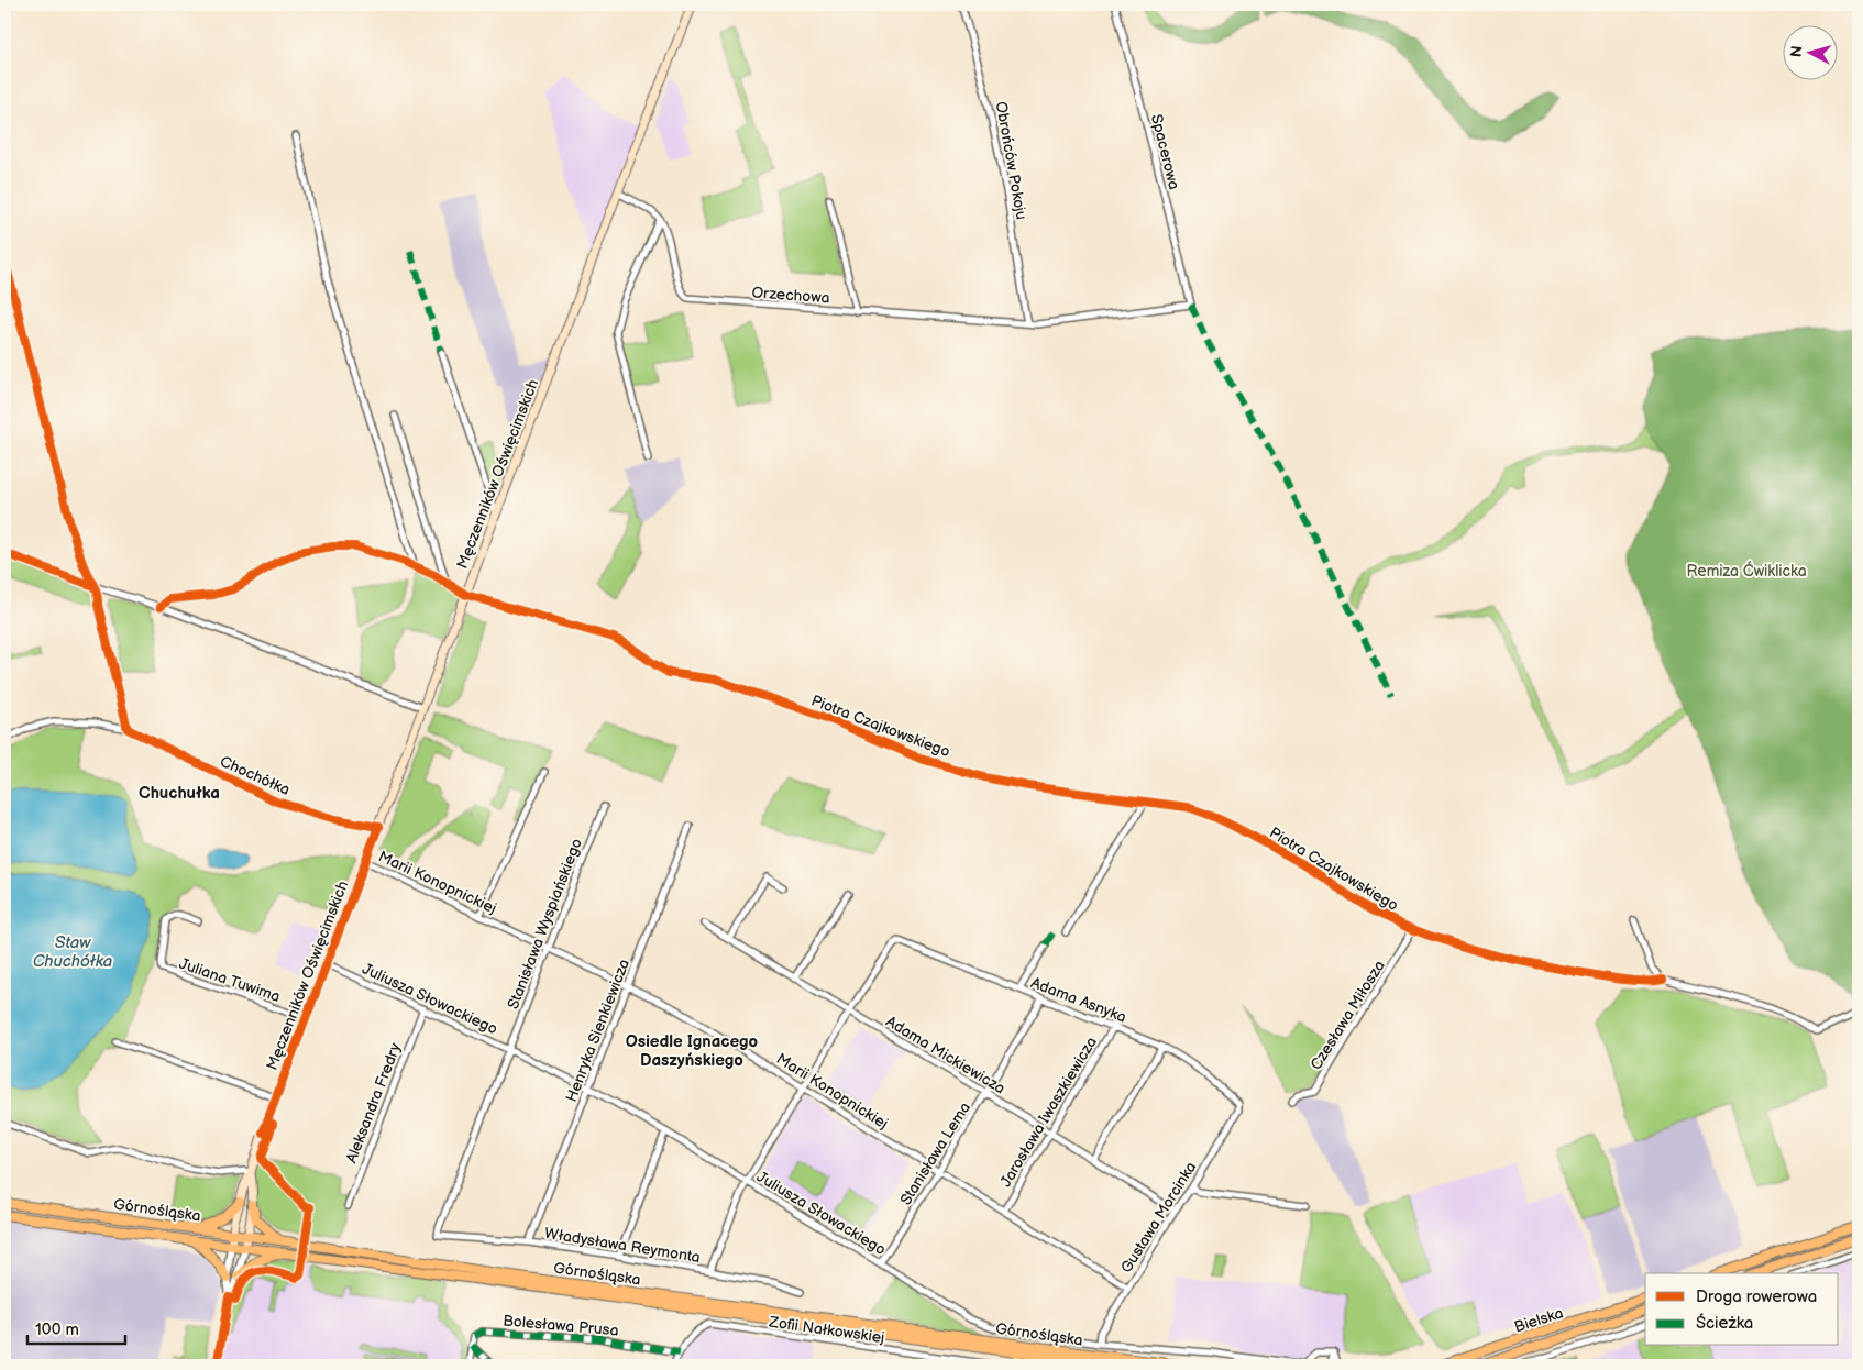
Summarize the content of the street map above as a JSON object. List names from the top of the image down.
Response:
{
  "streets": {
    "main road": ["Męczenników Oświęcimskich", "Górnośląska", "Bielska"],
    "street": [
      "Spacerowa",
      "Obrońców Pokoju",
      "Orzechowa",
      "Piotra Czajkowskiego",
      "Chochółka",
      "Marii Konopnickiej",
      "Stanisława Wyspiańskiego",
      "Juliana Tuwima",
      "Juliusza Słowackiego",
      "Adama Asnyka",
      "Czesława Miłosza",
      "Henryka Sienkiewicza",
      "Adama Mickiewicza",
      "Aleksandra Fredry",
      "Jarosława Iwaszkiewicza",
      "Stanisława Lema",
      "Gustawa Morcinka",
      "Władysława Reymonta",
      "Bolesława Prusa",
      "Zofii Nałkowskiej"
    ]
  },
  "crossings": [
    ["Spacerowa", "Orzechowa"],
    ["Obrońców Pokoju", "Orzechowa"],
    ["Męczenników Oświęcimskich", "Piotra Czajkowskiego"],
    ["Męczenników Oświęcimskich", "Chochółka"],
    ["Męczenników Oświęcimskich", "Marii Konopnickiej"],
    ["Męczenników Oświęcimskich", "Juliana Tuwima"],
    ["Męczenników Oświęcimskich", "Juliusza Słowackiego"],
    ["Męczenników Oświęcimskich", "Górnośląska"],
    ["Piotra Czajkowskiego", "Czesława Miłosza"],
    ["Marii Konopnickiej", "Stanisława Wyspiańskiego"],
    ["Marii Konopnickiej", "Henryka Sienkiewicza"],
    ["Marii Konopnickiej", "Jarosława Iwaszkiewicza"],
    ["Marii Konopnickiej", "Stanisława Lema"],
    ["Marii Konopnickiej", "Gustawa Morcinka"],
    ["Stanisława Wyspiańskiego", "Juliusza Słowackiego"],
    ["Stanisława Wyspiańskiego", "Władysława Reymonta"],
    ["Juliusza Słowackiego", "Henryka Sienkiewicza"],
    ["Juliusza Słowackiego", "Aleksandra Fredry"],
    ["Juliusza Słowackiego", "Stanisława Lema"],
    ["Juliusza Słowackiego", "Gustawa Morcinka"],
    ["Adama Asnyka", "Adama Mickiewicza"],
    ["Adama Asnyka", "Jarosława Iwaszkiewicza"],
    ["Adama Asnyka", "Stanisława Lema"],
    ["Adama Asnyka", "Gustawa Morcinka"],
    ["Henryka Sienkiewicza", "Władysława Reymonta"],
    ["Adama Mickiewicza", "Jarosława Iwaszkiewicza"],
    ["Adama Mickiewicza", "Stanisława Lema"],
    ["Adama Mickiewicza", "Gustawa Morcinka"],
    ["Bolesława Prusa", "Zofii Nałkowskiej"]
  ],
  "districts": ["Chuchułka", "Osiedle Ignacego Daszyńskiego"],
  "water": ["Staw Chuchółka"],
  "parks": ["Remiza Ćwiklicka"],
  "legend": ["Droga rowerowa", "Ścieżka"],
  "scale_bar": "100 m",
  "north": "left"
}
